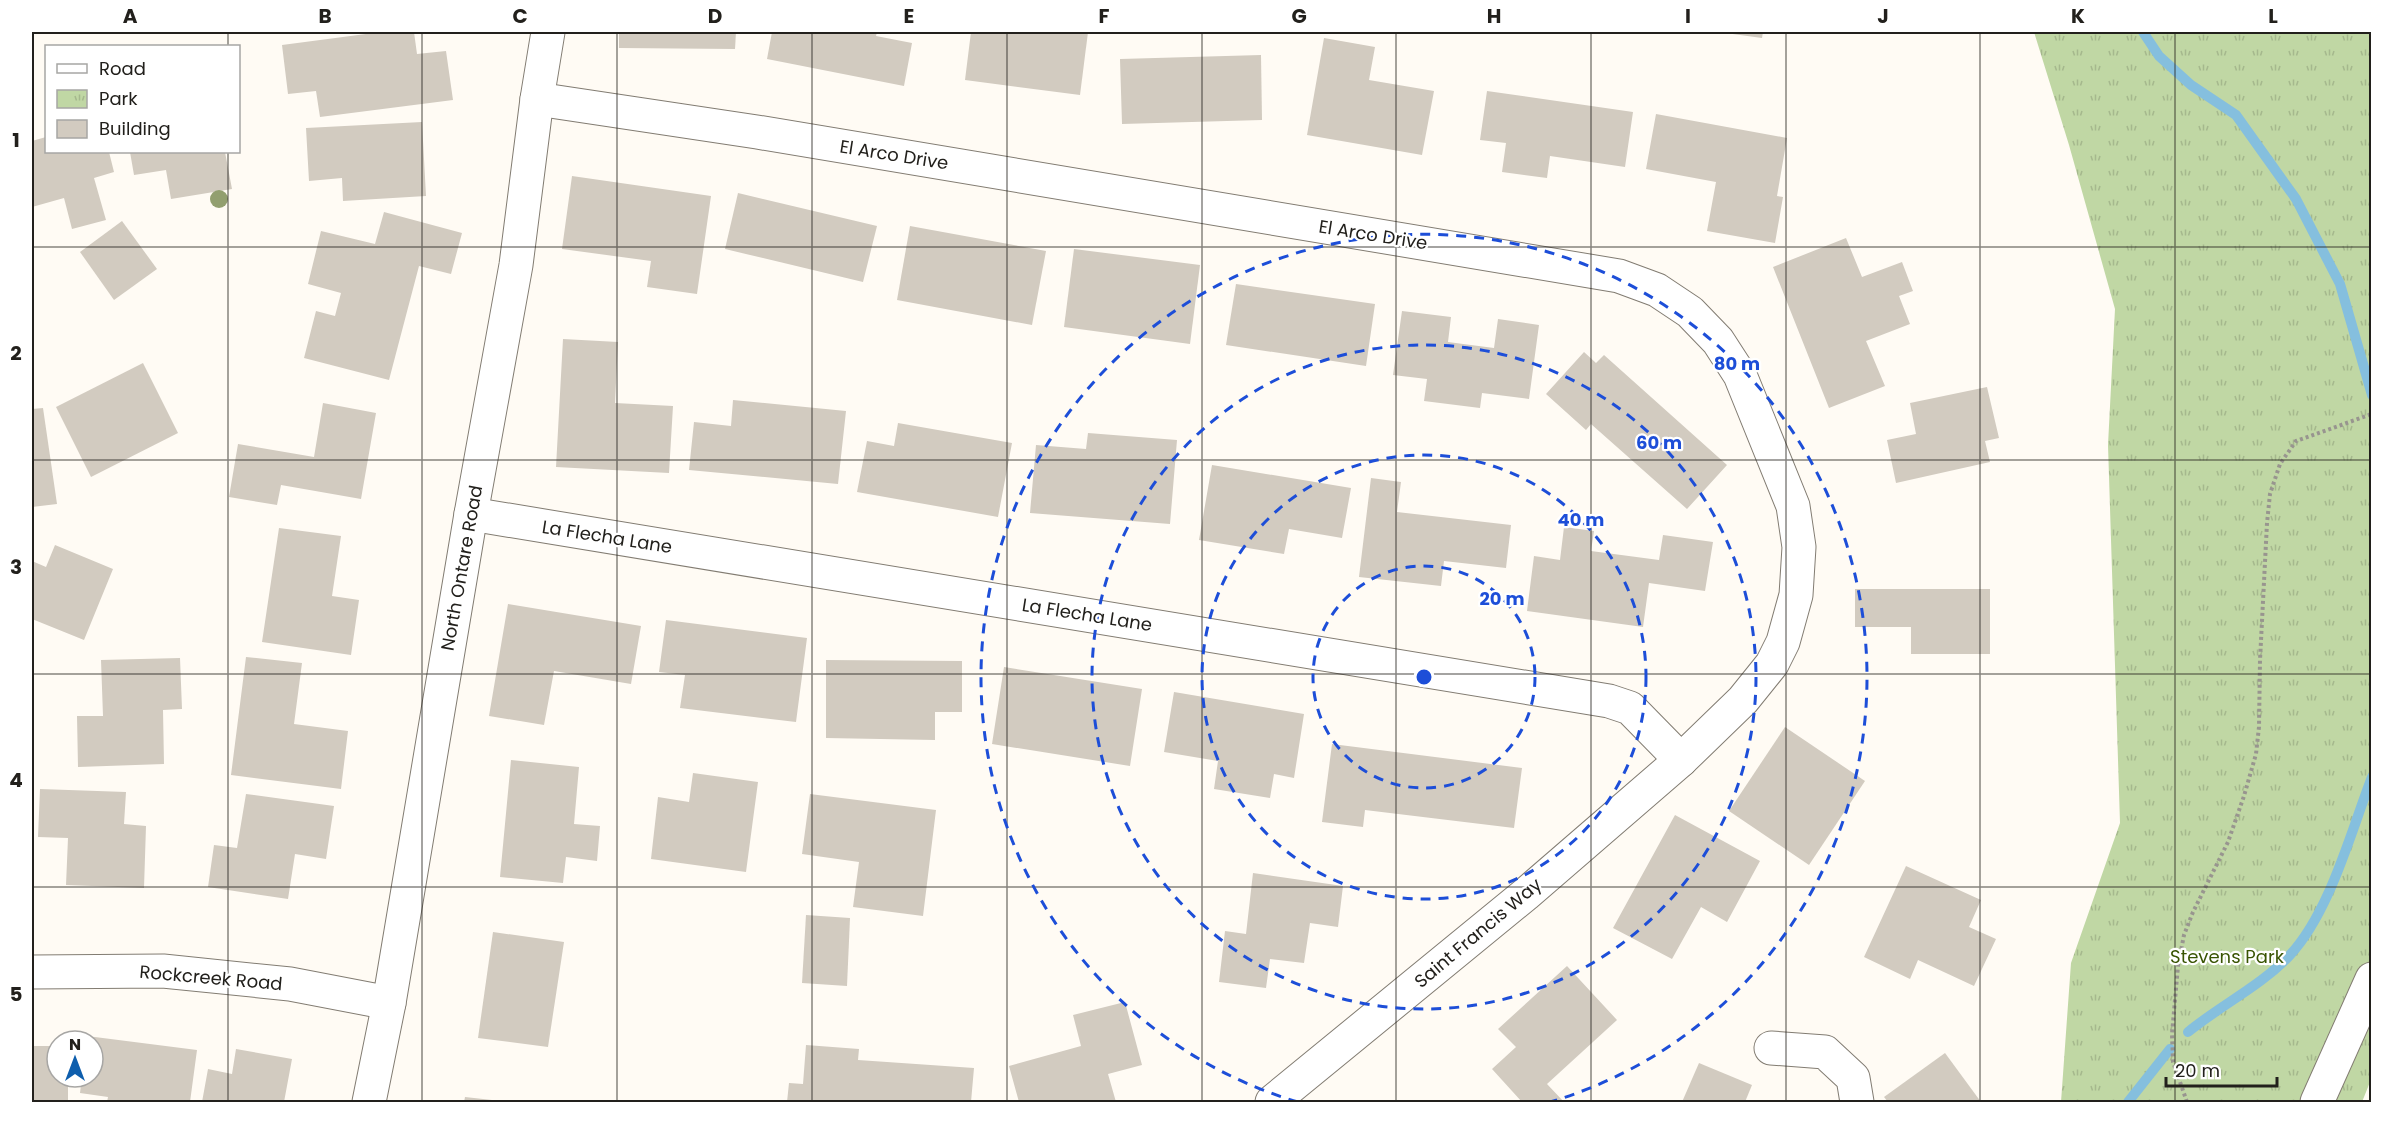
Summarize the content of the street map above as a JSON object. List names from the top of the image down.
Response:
{
  "streets": {
    "street": [
      "El Arco Drive",
      "La Flecha Lane",
      "North Ontare Road",
      "Saint Francis Way",
      "Rockcreek Road"
    ]
  },
  "crossings": [
    ["El Arco Drive", "La Flecha Lane"],
    ["El Arco Drive", "North Ontare Road"],
    ["El Arco Drive", "Saint Francis Way"],
    ["La Flecha Lane", "North Ontare Road"],
    ["La Flecha Lane", "Saint Francis Way"],
    ["North Ontare Road", "Rockcreek Road"]
  ],
  "parks": ["Stevens Park"],
  "legend": ["Road", "Park", "Building"],
  "scale_bar": "20 m",
  "north": "top",
  "grid": {
    "columns": [
      "A",
      "B",
      "C",
      "D",
      "E",
      "F",
      "G",
      "H",
      "I",
      "J",
      "K",
      "L"
    ],
    "rows": [
      "1",
      "2",
      "3",
      "4",
      "5"
    ]
  },
  "rings": [
    "80 m",
    "60 m",
    "40 m",
    "20 m"
  ]
}
